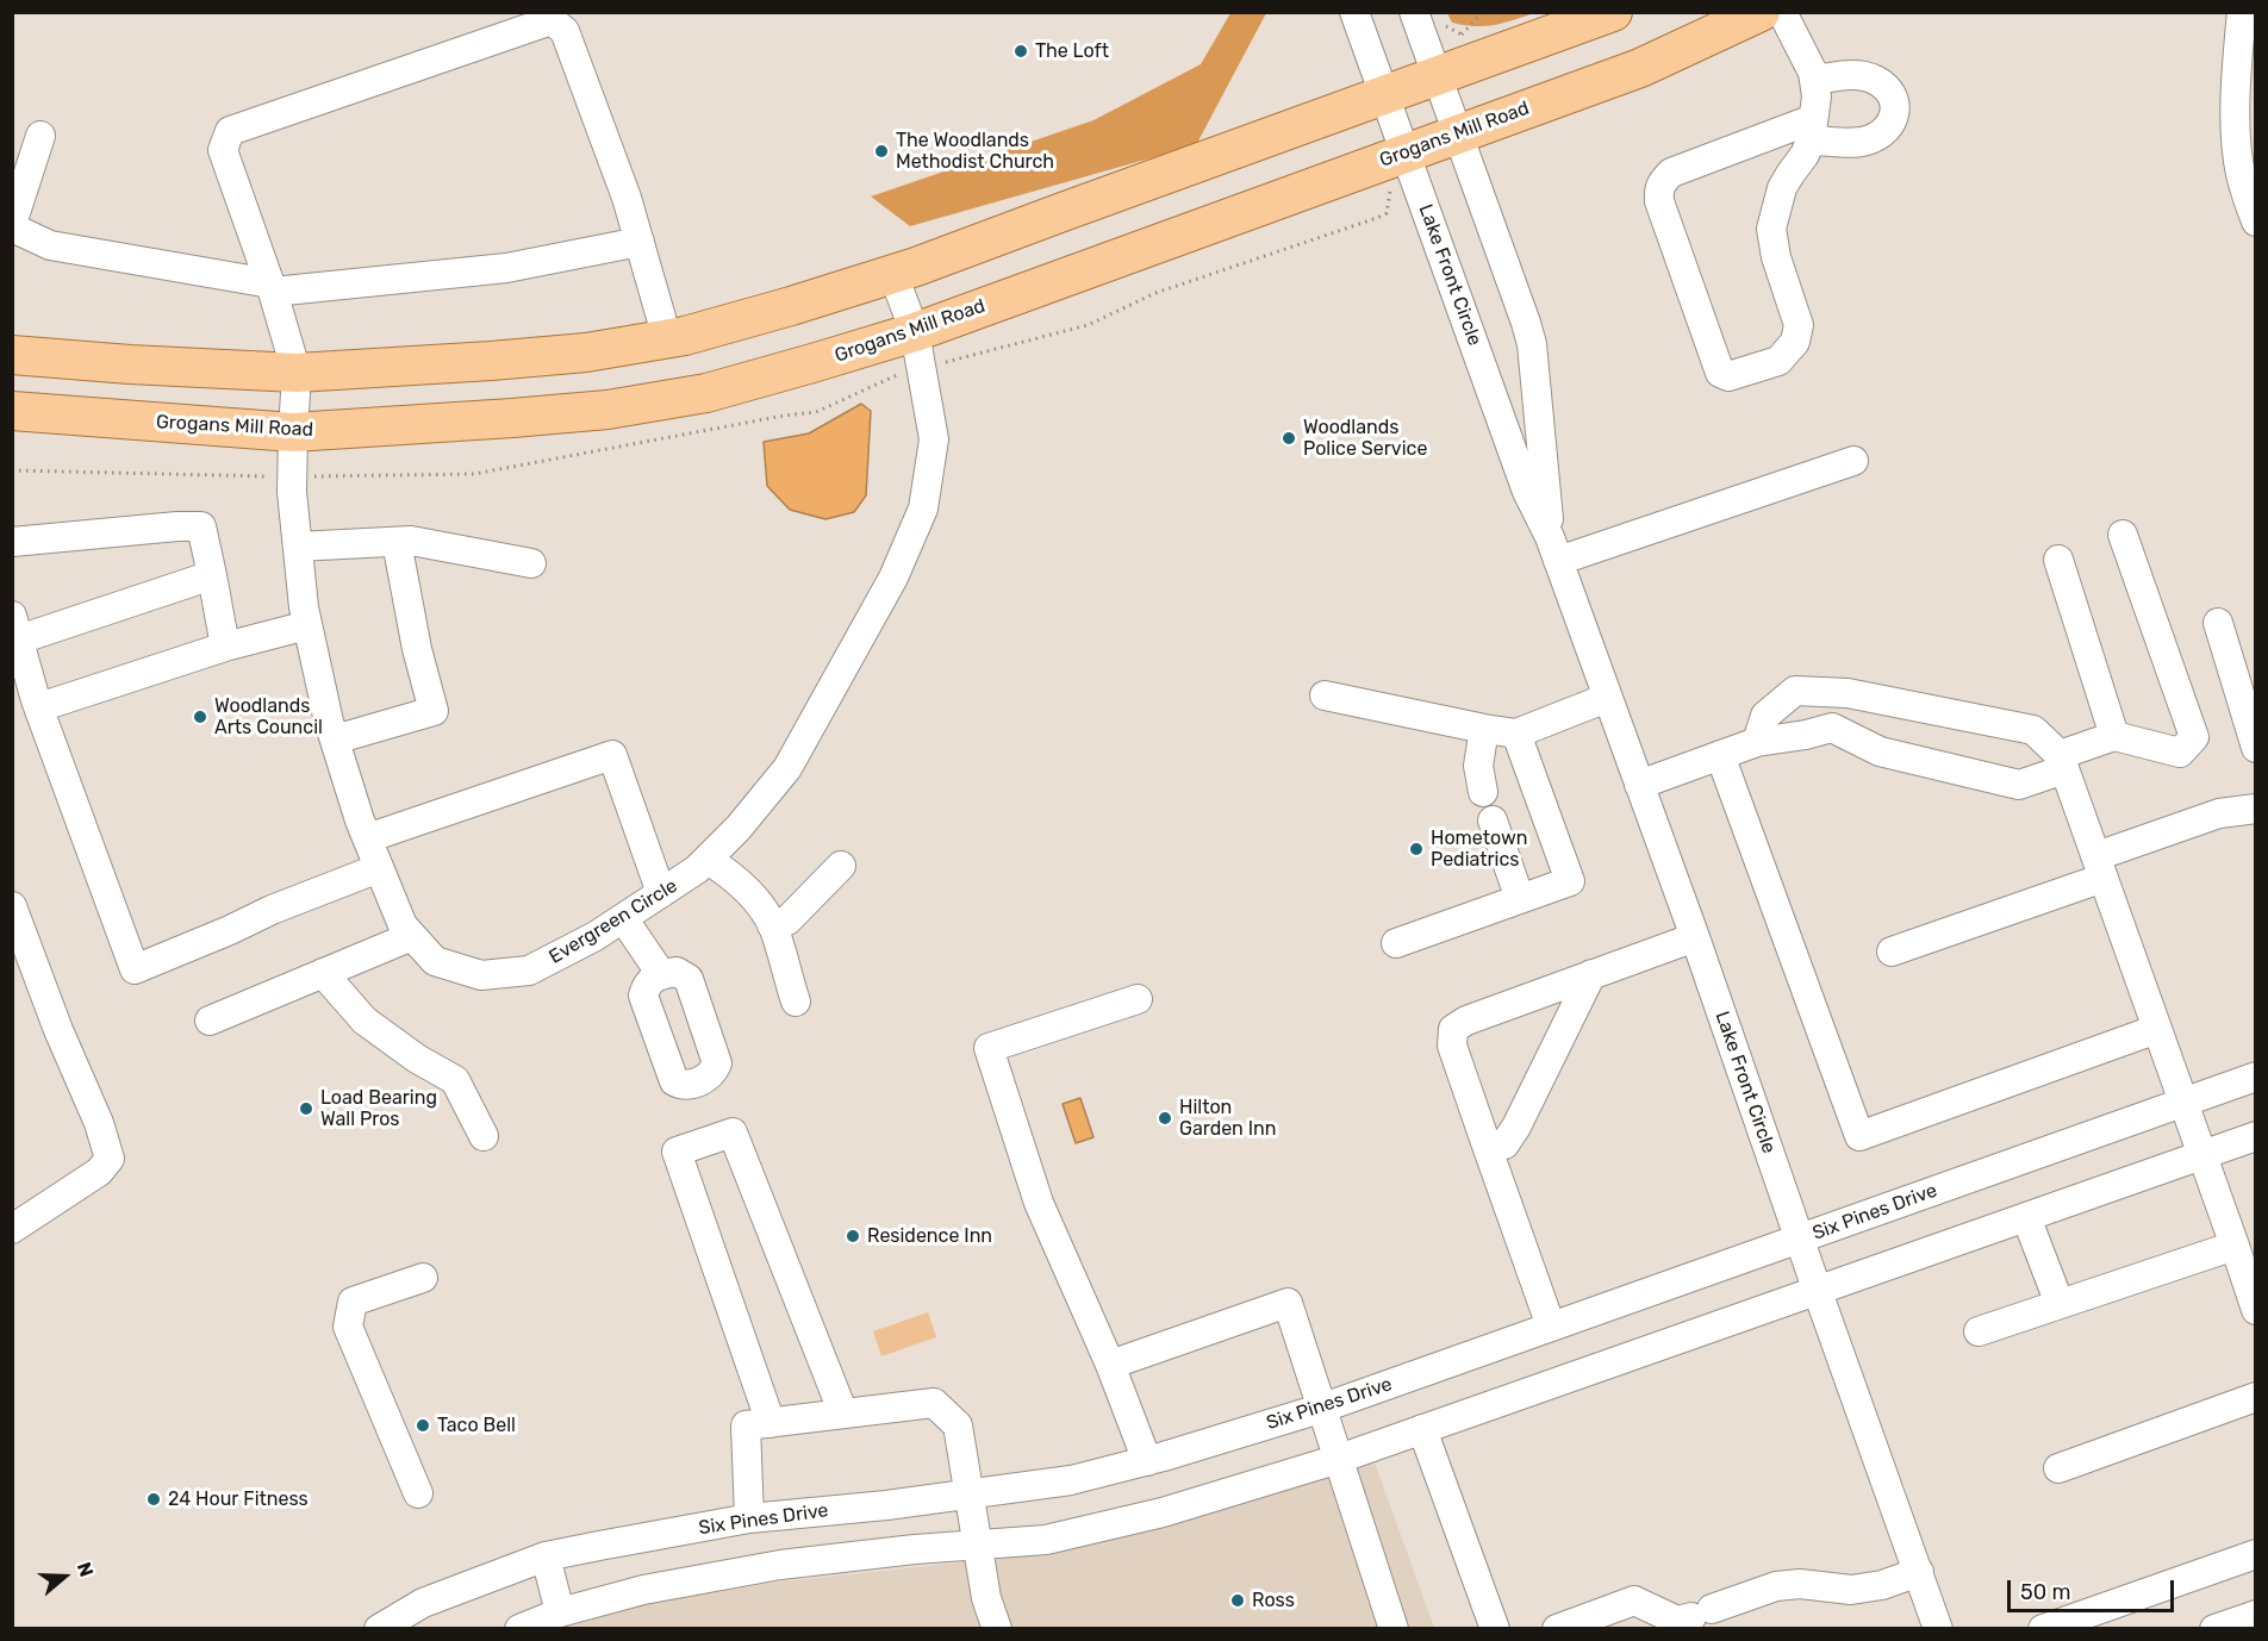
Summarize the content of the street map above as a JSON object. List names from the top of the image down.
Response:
{
  "streets": {
    "main road": ["Grogans Mill Road"],
    "street": ["Lake Front Circle", "Evergreen Circle", "Six Pines Drive"]
  },
  "crossings": [
    ["Grogans Mill Road", "Lake Front Circle"],
    ["Grogans Mill Road", "Evergreen Circle"],
    ["Lake Front Circle", "Six Pines Drive"]
  ],
  "places": [
    "The Loft",
    "The Woodlands Methodist Church",
    "Woodlands Police Service",
    "Woodlands Arts Council",
    "Hometown Pediatrics",
    "Load Bearing Wall Pros",
    "Hilton Garden Inn",
    "Residence Inn",
    "Taco Bell",
    "24 Hour Fitness",
    "Ross"
  ],
  "scale_bar": "50 m",
  "north": "right"
}
